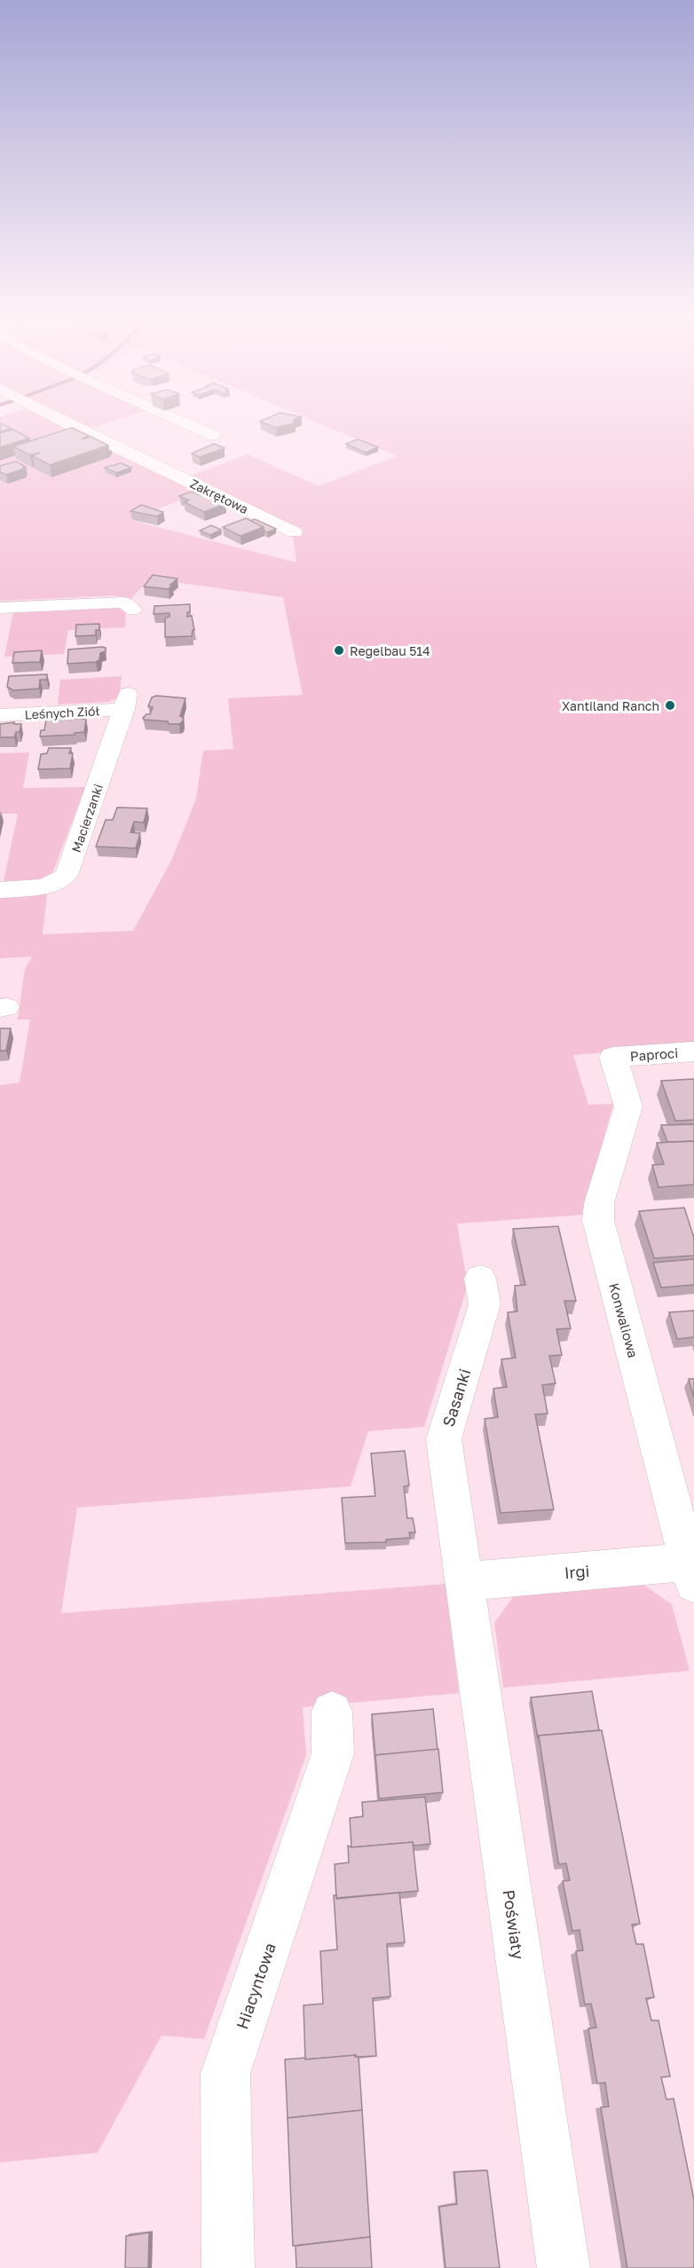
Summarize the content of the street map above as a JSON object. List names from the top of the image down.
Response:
{
  "streets": {
    "main road": [
      "Zakrętowa",
      "Leśnych Ziół",
      "Macierzanki",
      "Paproci",
      "Konwaliowa",
      "Sasanki",
      "Irgi",
      "Poświaty",
      "Hiacyntowa"
    ]
  },
  "crossings": [
    ["Leśnych Ziół", "Macierzanki"],
    ["Paproci", "Konwaliowa"],
    ["Konwaliowa", "Irgi"],
    ["Sasanki", "Irgi"],
    ["Sasanki", "Poświaty"],
    ["Irgi", "Poświaty"]
  ],
  "places": ["Regelbau 514", "Xantiland Ranch"]
}
